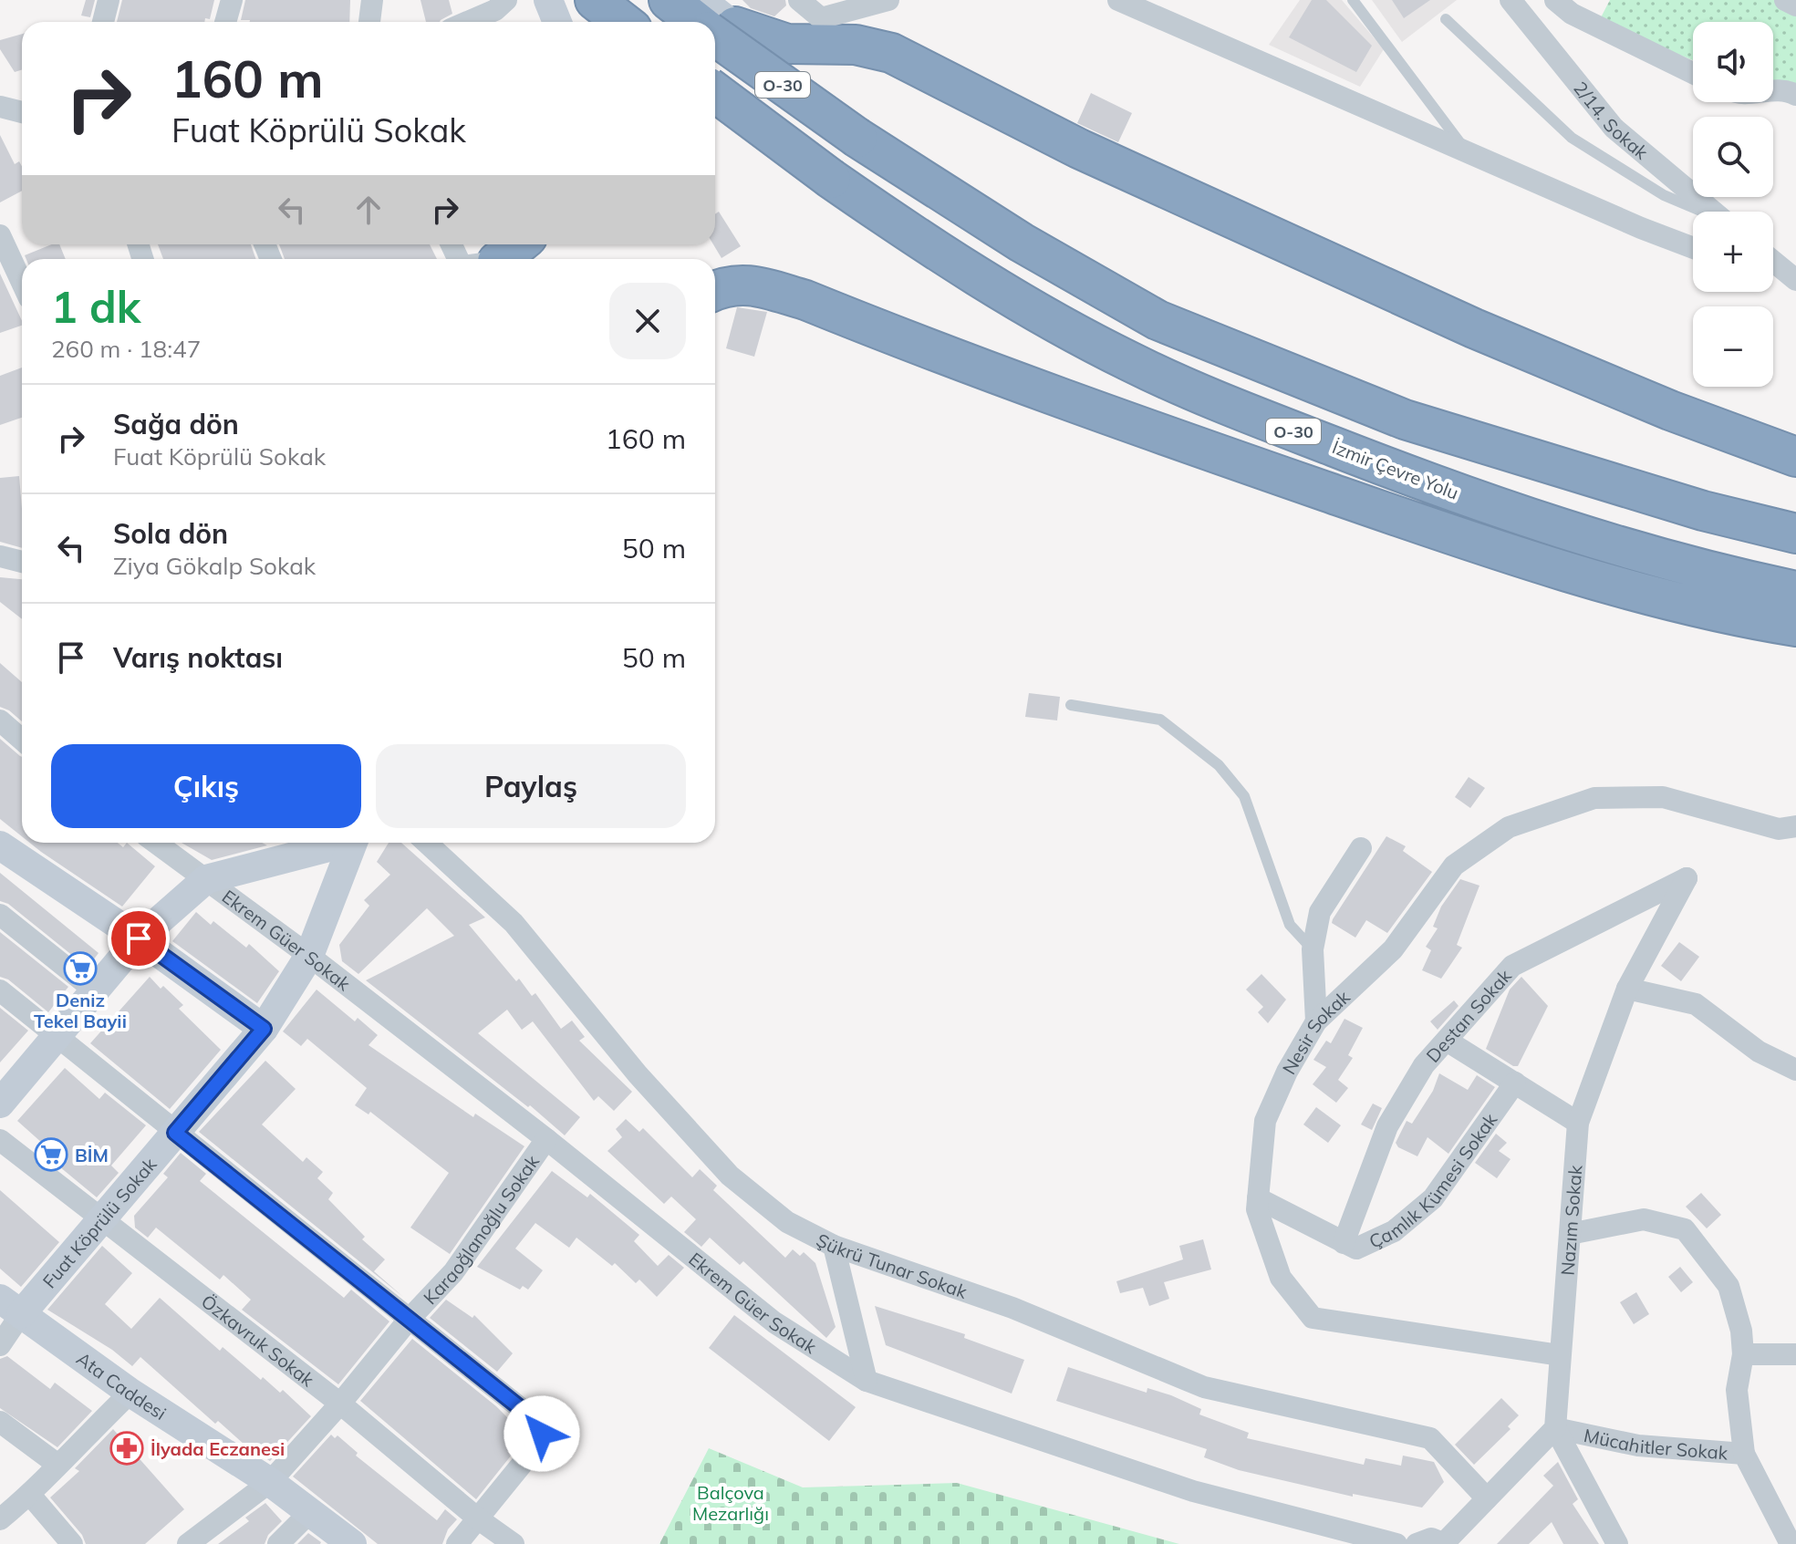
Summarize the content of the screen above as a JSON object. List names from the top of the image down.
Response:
{
  "streets": {
    "highway": ["O-30", "İzmir Çevre Yolu"],
    "main road": ["Ekrem Güer Sokak", "Fuat Köprülü Sokak", "Ata Caddesi"],
    "street": [
      "2/14. Sokak",
      "Destan Sokak",
      "Nesir Sokak",
      "Çamlık Kümesi Sokak",
      "Nazım Sokak",
      "Karaoğlanoğlu Sokak",
      "Şükrü Tunar Sokak",
      "Özkavruk Sokak",
      "Mücahitler Sokak"
    ]
  },
  "crossings": [
    ["Ekrem Güer Sokak", "Fuat Köprülü Sokak"],
    ["Ekrem Güer Sokak", "Karaoğlanoğlu Sokak"],
    ["Destan Sokak", "Çamlık Kümesi Sokak"],
    ["Destan Sokak", "Nazım Sokak"],
    ["Nesir Sokak", "Çamlık Kümesi Sokak"],
    ["Nesir Sokak", "Nazım Sokak"],
    ["Nazım Sokak", "Mücahitler Sokak"],
    ["Fuat Köprülü Sokak", "Özkavruk Sokak"],
    ["Fuat Köprülü Sokak", "Ata Caddesi"],
    ["Karaoğlanoğlu Sokak", "Özkavruk Sokak"],
    ["Karaoğlanoğlu Sokak", "Ata Caddesi"]
  ],
  "parks": ["Balçova Mezarlığı"],
  "places": {
    "supermarket": ["Deniz Tekel Bayii", "BİM"],
    "pharmacy": ["İlyada Eczanesi"]
  },
  "page": {
    "map_buttons": ["+", "−"],
    "turn": ["160 m", "Fuat Köprülü Sokak"],
    "heading": ["1 dk", "260 m · 18:47"],
    "list": [
      {
        "name": "Sağa dön",
        "note": "Fuat Köprülü Sokak",
        "value": "160 m"
      },
      {
        "name": "Sola dön",
        "note": "Ziya Gökalp Sokak",
        "value": "50 m"
      },
      {
        "name": "Varış noktası",
        "value": "50 m"
      }
    ],
    "buttons": ["Çıkış", "Paylaş"]
  }
}
